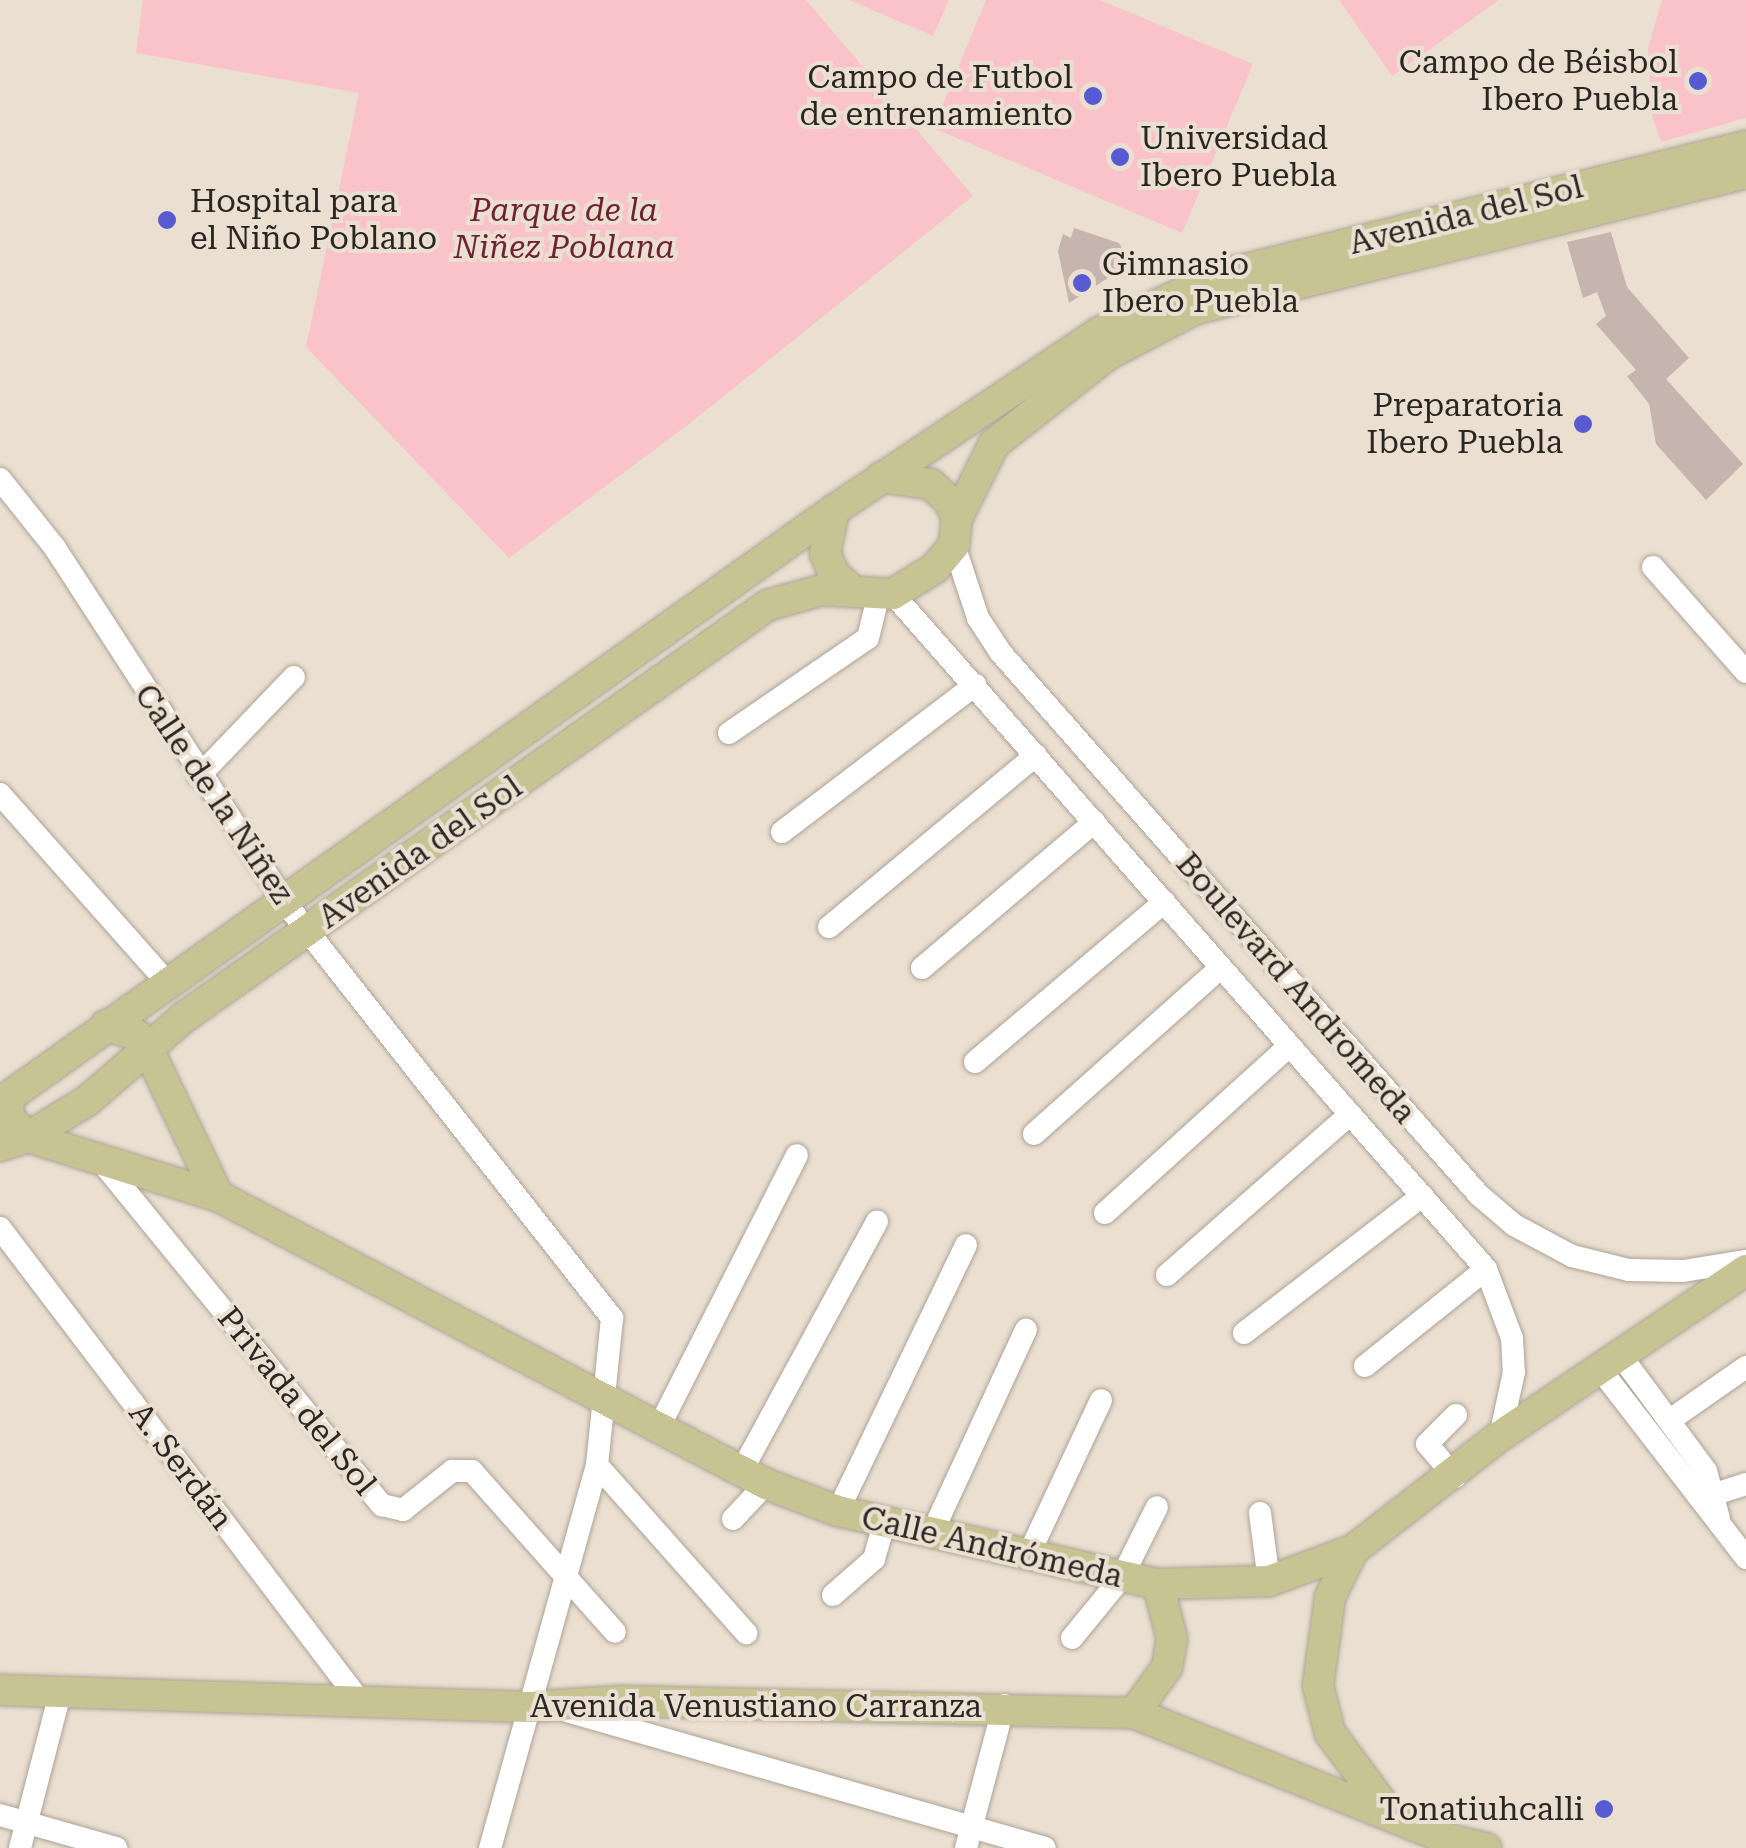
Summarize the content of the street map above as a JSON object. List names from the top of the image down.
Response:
{
  "streets": {
    "main road": ["Avenida del Sol", "Calle Andrómeda", "Avenida Venustiano Carranza"],
    "street": [
      "Calle de la Niñez",
      "Boulevard Andromeda",
      "Privada del Sol",
      "A. Serdán"
    ]
  },
  "crossings": [
    ["Avenida del Sol", "Calle de la Niñez"],
    ["Avenida del Sol", "Boulevard Andromeda"],
    ["Avenida del Sol", "Calle Andrómeda"],
    ["Calle de la Niñez", "Privada del Sol"],
    ["Calle de la Niñez", "Calle Andrómeda"],
    ["Calle de la Niñez", "Avenida Venustiano Carranza"],
    ["Boulevard Andromeda", "Calle Andrómeda"],
    ["Privada del Sol", "Calle Andrómeda"],
    ["A. Serdán", "Avenida Venustiano Carranza"]
  ],
  "parks": ["Parque de la Niñez Poblana"],
  "places": [
    "Campo de Béisbol Ibero Puebla",
    "Campo de Futbol de entrenamiento",
    "Universidad Ibero Puebla",
    "Hospital para el Niño Poblano",
    "Gimnasio Ibero Puebla",
    "Preparatoria Ibero Puebla",
    "Tonatiuhcalli"
  ]
}
